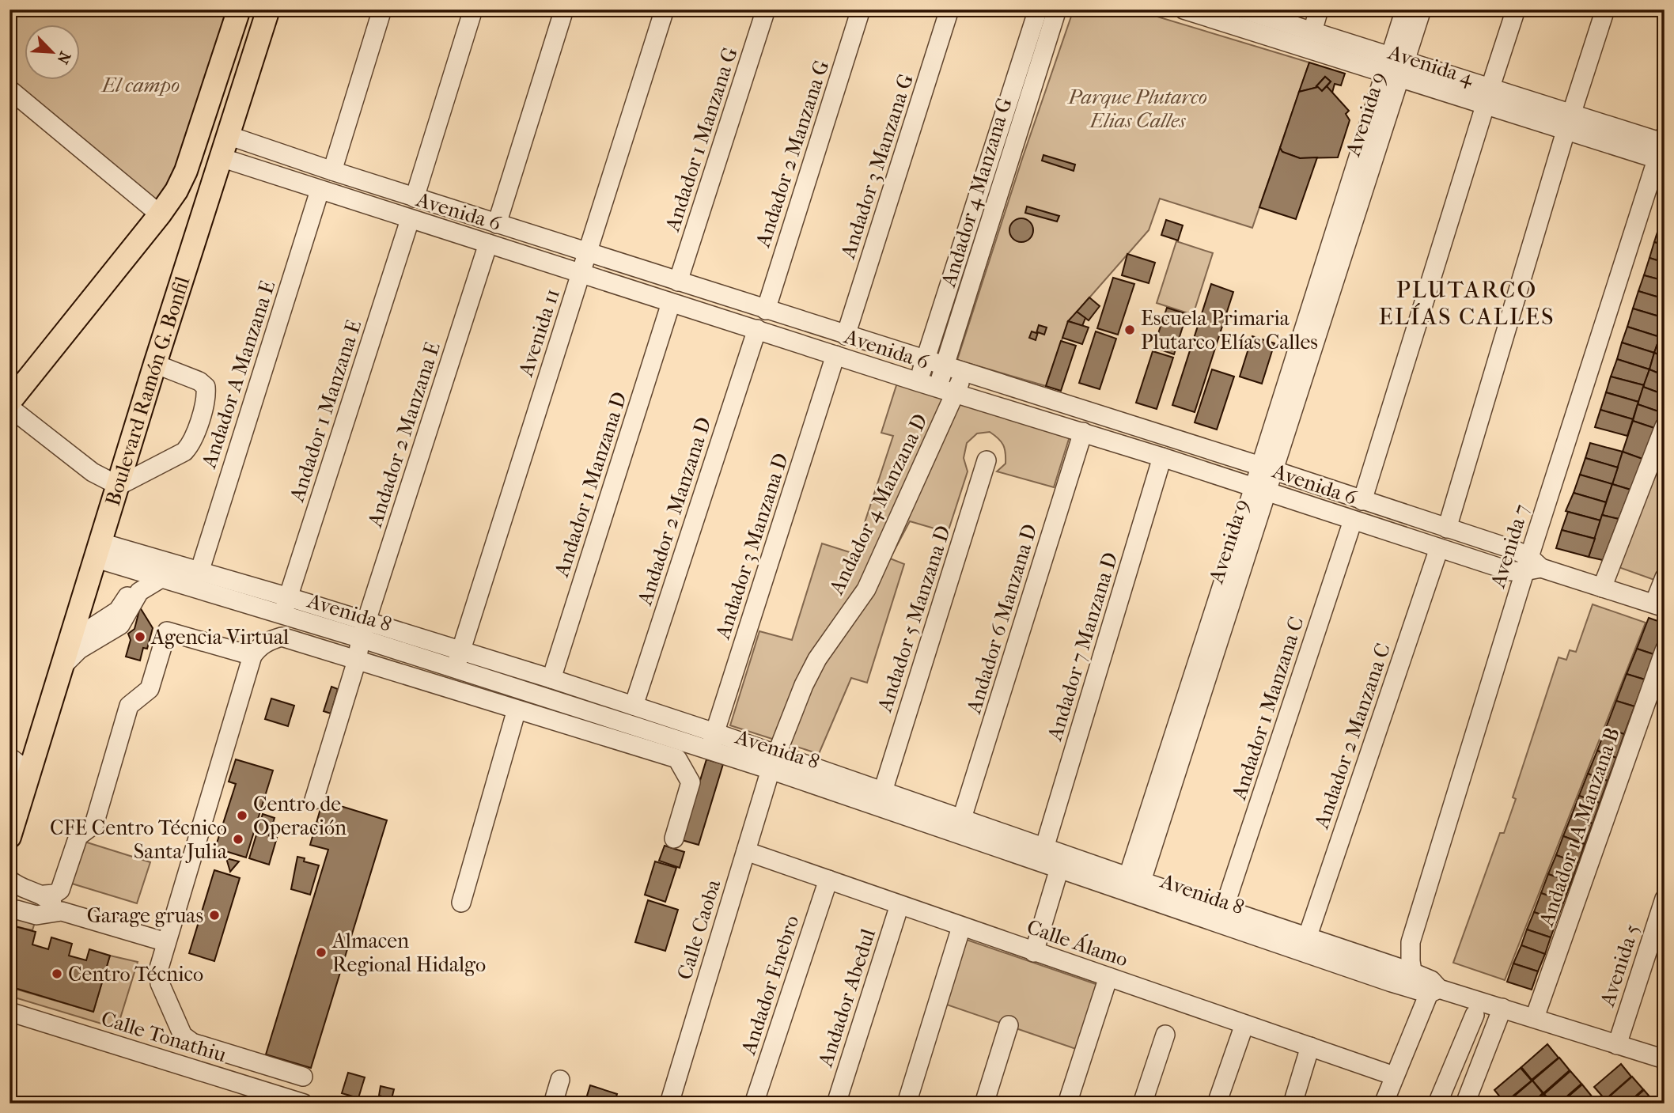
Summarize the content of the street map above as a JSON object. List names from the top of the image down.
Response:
{
  "streets": {
    "main road": ["Boulevard Ramón G. Bonfil"],
    "street": [
      "Avenida 4",
      "Avenida 9",
      "Andador 1 Manzana G",
      "Andador 2 Manzana G",
      "Andador 3 Manzana G",
      "Andador 4 Manzana G",
      "Avenida 6",
      "Avenida 11",
      "Andador A Manzana E",
      "Andador 1 Manzana E",
      "Andador 2 Manzana E",
      "Andador 1 Manzana D",
      "Andador 4 Manzana D",
      "Andador 2 Manzana D",
      "Andador 3 Manzana D",
      "Avenida 7",
      "Avenida 8",
      "Andador 5 Manzana D",
      "Andador 6 Manzana D",
      "Andador 7 Manzana D",
      "Andador 1 Manzana C",
      "Andador 2 Manzana C",
      "Andador 1 A Manzana B",
      "Calle Caoba",
      "Calle Álamo",
      "Avenida 5",
      "Andador Enebro",
      "Andador Abedul",
      "Calle Tonathiu"
    ]
  },
  "crossings": [
    ["Avenida 4", "Avenida 9"],
    ["Avenida 4", "Avenida 7"],
    ["Avenida 9", "Avenida 6"],
    ["Avenida 9", "Avenida 8"],
    ["Andador 1 Manzana G", "Avenida 6"],
    ["Andador 2 Manzana G", "Avenida 6"],
    ["Andador 3 Manzana G", "Avenida 6"],
    ["Andador 4 Manzana G", "Avenida 6"],
    ["Avenida 6", "Avenida 11"],
    ["Avenida 6", "Andador A Manzana E"],
    ["Avenida 6", "Boulevard Ramón G. Bonfil"],
    ["Avenida 6", "Andador 1 Manzana E"],
    ["Avenida 6", "Andador 2 Manzana E"],
    ["Avenida 6", "Andador 1 Manzana D"],
    ["Avenida 6", "Andador 4 Manzana D"],
    ["Avenida 6", "Andador 2 Manzana D"],
    ["Avenida 6", "Andador 3 Manzana D"],
    ["Avenida 6", "Avenida 7"],
    ["Avenida 6", "Andador 6 Manzana D"],
    ["Avenida 6", "Andador 7 Manzana D"],
    ["Avenida 6", "Andador 1 Manzana C"],
    ["Avenida 6", "Andador 2 Manzana C"],
    ["Avenida 11", "Avenida 8"],
    ["Andador A Manzana E", "Avenida 8"],
    ["Boulevard Ramón G. Bonfil", "Avenida 8"],
    ["Andador 1 Manzana E", "Avenida 8"],
    ["Andador 2 Manzana E", "Avenida 8"],
    ["Andador 1 Manzana D", "Avenida 8"],
    ["Andador 4 Manzana D", "Avenida 8"],
    ["Andador 4 Manzana D", "Calle Caoba"],
    ["Andador 2 Manzana D", "Avenida 8"],
    ["Andador 3 Manzana D", "Avenida 8"],
    ["Avenida 7", "Avenida 8"],
    ["Avenida 8", "Andador 5 Manzana D"],
    ["Avenida 8", "Andador 6 Manzana D"],
    ["Avenida 8", "Andador 7 Manzana D"],
    ["Avenida 8", "Andador 1 Manzana C"],
    ["Avenida 8", "Andador 2 Manzana C"],
    ["Avenida 8", "Andador 1 A Manzana B"],
    ["Avenida 8", "Calle Caoba"],
    ["Avenida 8", "Avenida 5"],
    ["Calle Caoba", "Calle Álamo"],
    ["Calle Álamo", "Andador Enebro"],
    ["Calle Álamo", "Andador Abedul"]
  ],
  "districts": ["PLUTARCO ELÍAS CALLES"],
  "parks": ["El campo", "Parque Plutarco Elias Calles"],
  "places": [
    "Escuela Primaria Plutarco Elías Calles",
    "Agencia Virtual",
    "Centro de Operación",
    "CFE Centro Técnico Santa Julia",
    "Garage gruas",
    "Almacen Regional Hidalgo",
    "Centro Técnico"
  ],
  "north": "bottom right"
}
